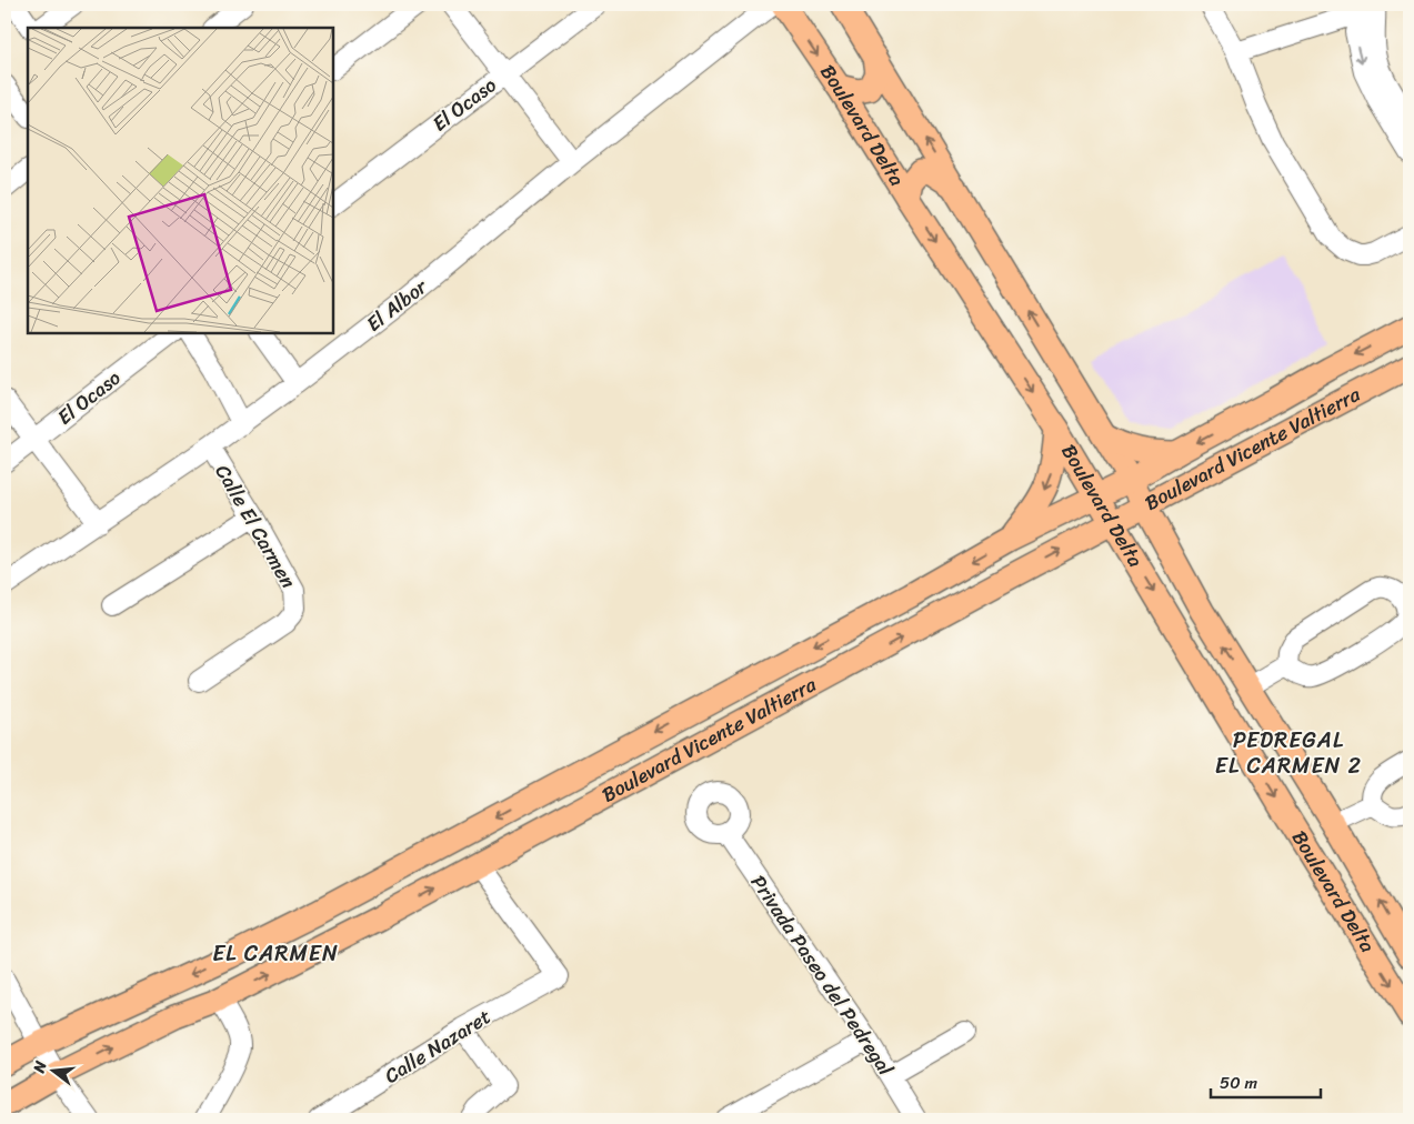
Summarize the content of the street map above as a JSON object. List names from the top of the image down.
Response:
{
  "streets": {
    "main road": ["Boulevard Delta", "Boulevard Vicente Valtierra"],
    "street": [
      "El Ocaso",
      "El Albor",
      "Calle El Carmen",
      "Privada Paseo del Pedregal",
      "Calle Nazaret"
    ]
  },
  "crossings": [
    ["Boulevard Delta", "Boulevard Vicente Valtierra"],
    ["El Albor", "Calle El Carmen"],
    ["Boulevard Vicente Valtierra", "Calle Nazaret"]
  ],
  "districts": ["PEDREGAL EL CARMEN 2", "EL CARMEN"],
  "scale_bar": "50 m",
  "north": "left"
}
